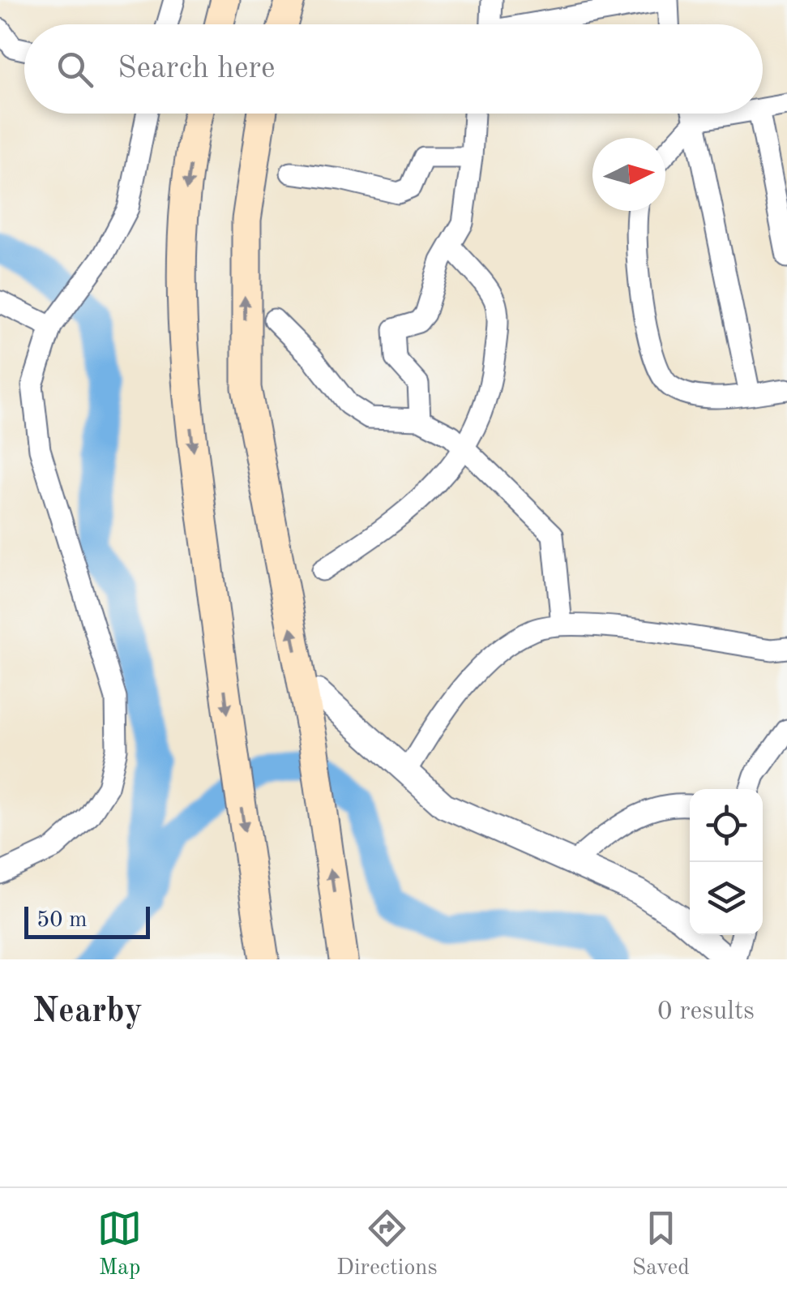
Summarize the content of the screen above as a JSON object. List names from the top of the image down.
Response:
{
  "scale_bar": "50 m",
  "north": "right",
  "page": {
    "search": "Search here",
    "scale": "50 m",
    "heading": ["Nearby", "0 results"],
    "nav": ["Map", "Directions", "Saved"]
  }
}
